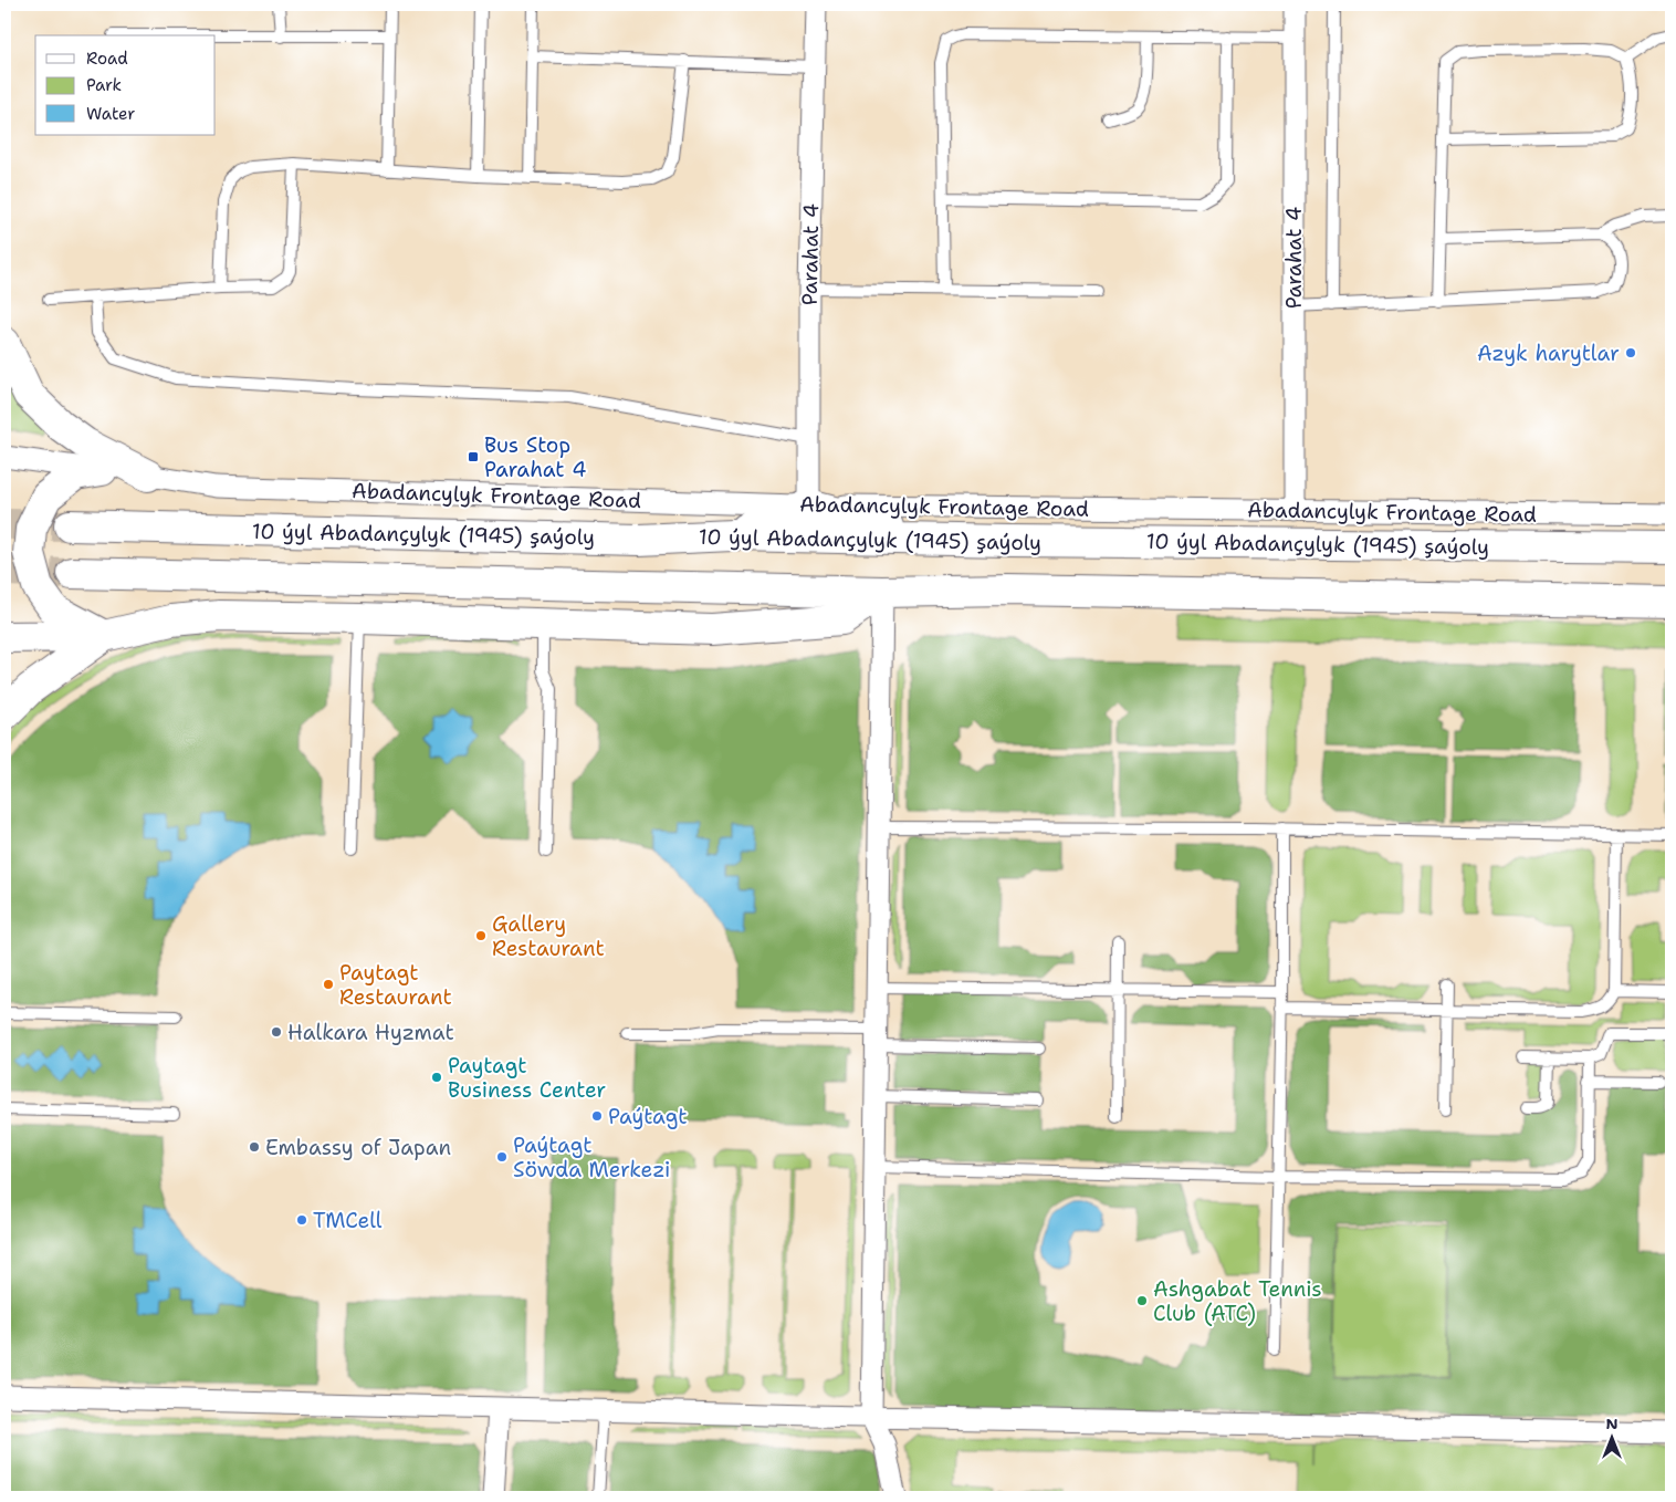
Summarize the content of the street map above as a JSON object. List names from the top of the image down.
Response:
{
  "streets": {
    "main road": ["10 ýyl Abadançylyk (1945) şaýoly"],
    "street": ["Parahat 4", "Abadancylyk Frontage Road"]
  },
  "crossings": [
    ["Parahat 4", "Abadancylyk Frontage Road"]
  ],
  "places": {
    "other": [
      "Azyk harytlar",
      "Gallery Restaurant",
      "Paytagt Restaurant",
      "Halkara Hyzmat",
      "Paytagt Business Center",
      "Paýtagt",
      "Embassy of Japan",
      "Paýtagt Söwda Merkezi",
      "TMCell",
      "Ashgabat Tennis Club (ATC)"
    ],
    "transit": ["Bus Stop Parahat 4"]
  },
  "legend": ["Road", "Park", "Water"],
  "north": "top"
}
